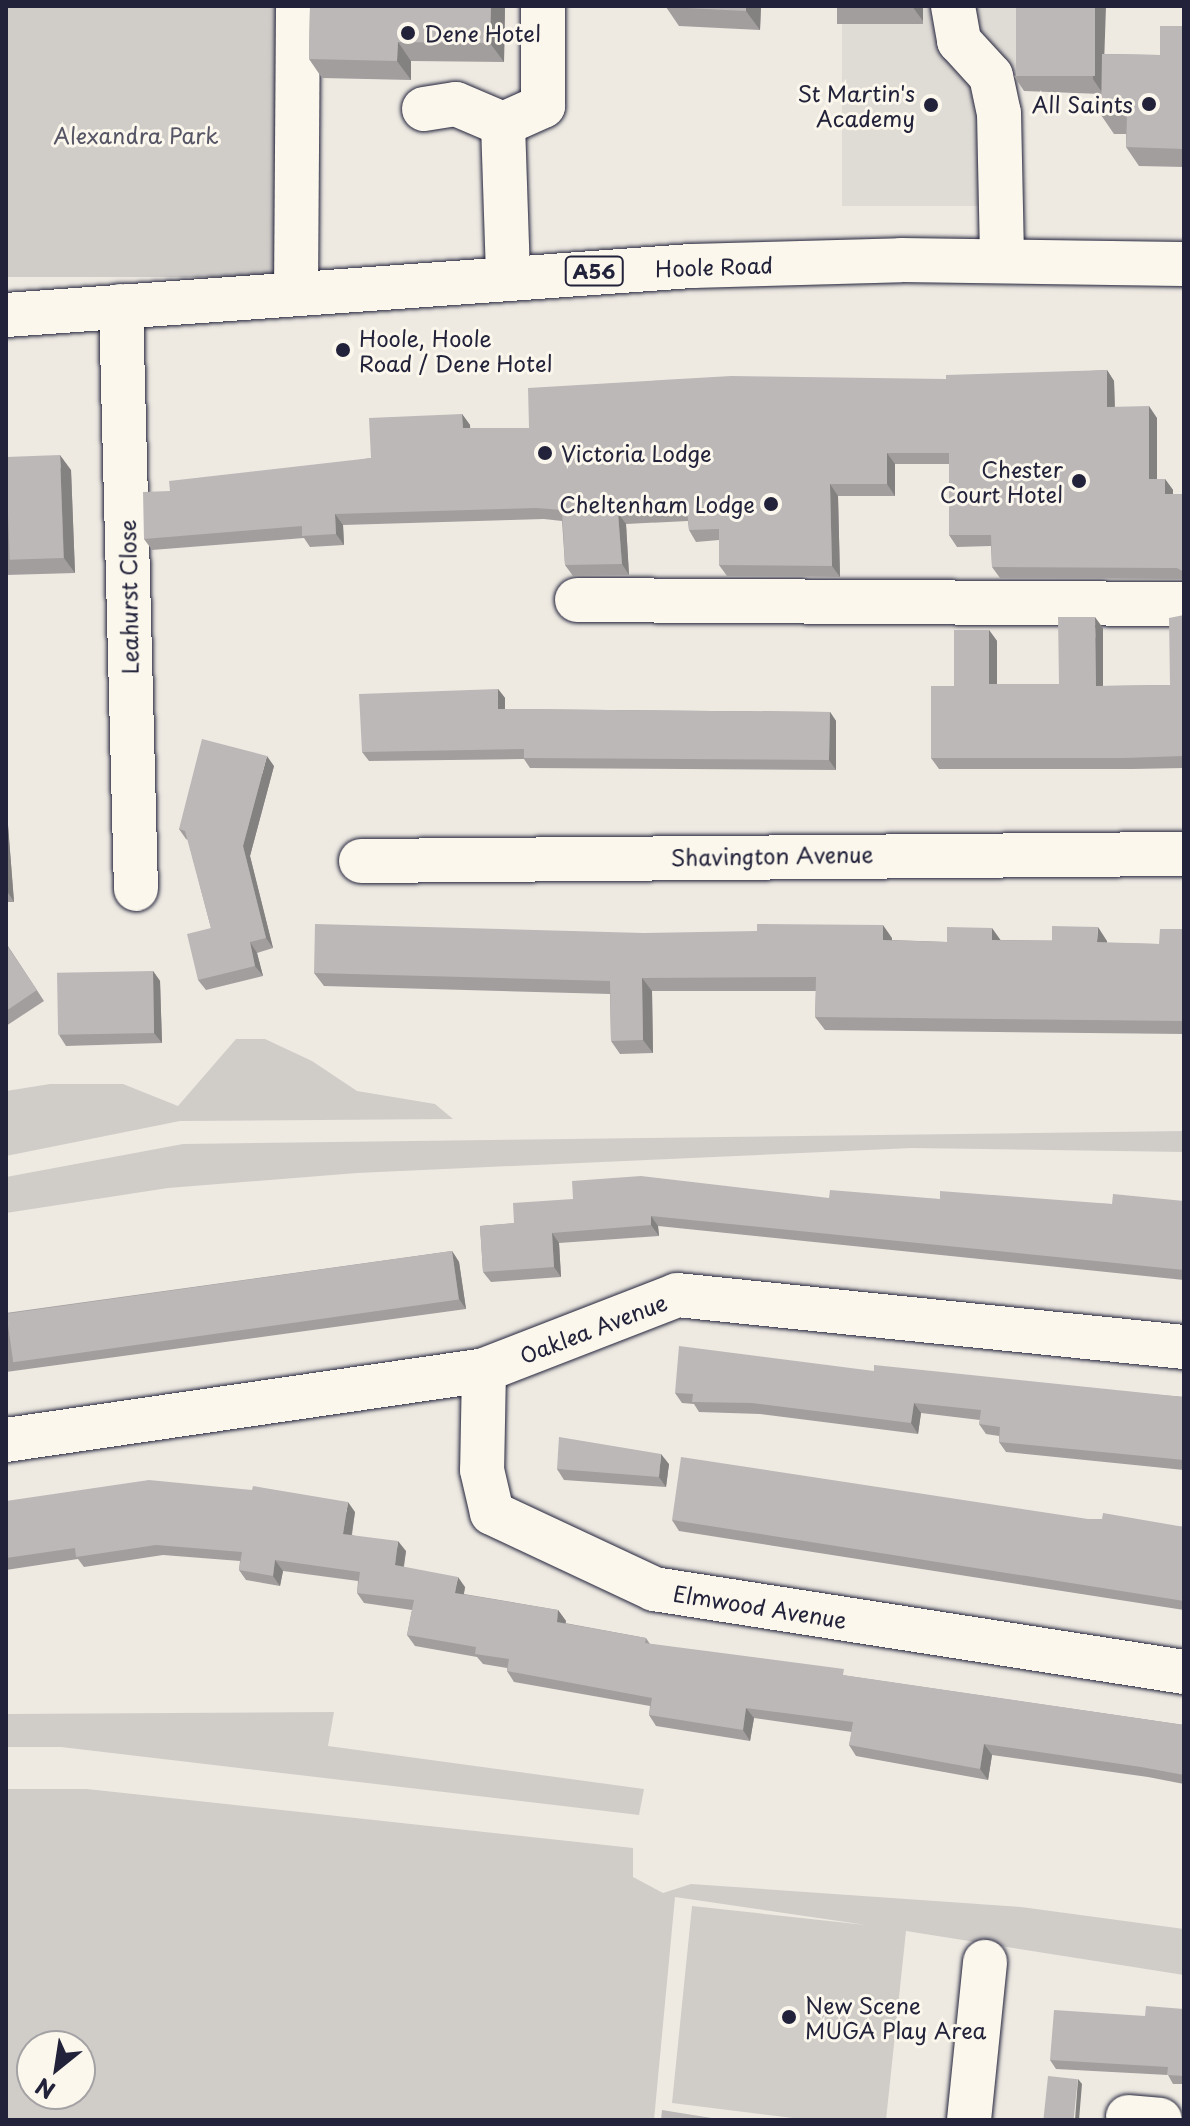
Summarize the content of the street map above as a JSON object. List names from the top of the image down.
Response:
{
  "streets": {
    "main road": [
      "Hoole Road",
      "A56",
      "Leahurst Close",
      "Shavington Avenue",
      "Oaklea Avenue",
      "Elmwood Avenue"
    ]
  },
  "crossings": [
    ["Hoole Road", "Leahurst Close"],
    ["Oaklea Avenue", "Elmwood Avenue"]
  ],
  "parks": ["Alexandra Park"],
  "places": [
    "Dene Hotel",
    "All Saints",
    "St Martin's Academy",
    "Hoole, Hoole Road / Dene Hotel",
    "Victoria Lodge",
    "Chester Court Hotel",
    "Cheltenham Lodge",
    "New Scene MUGA Play Area"
  ],
  "north": "bottom left"
}
